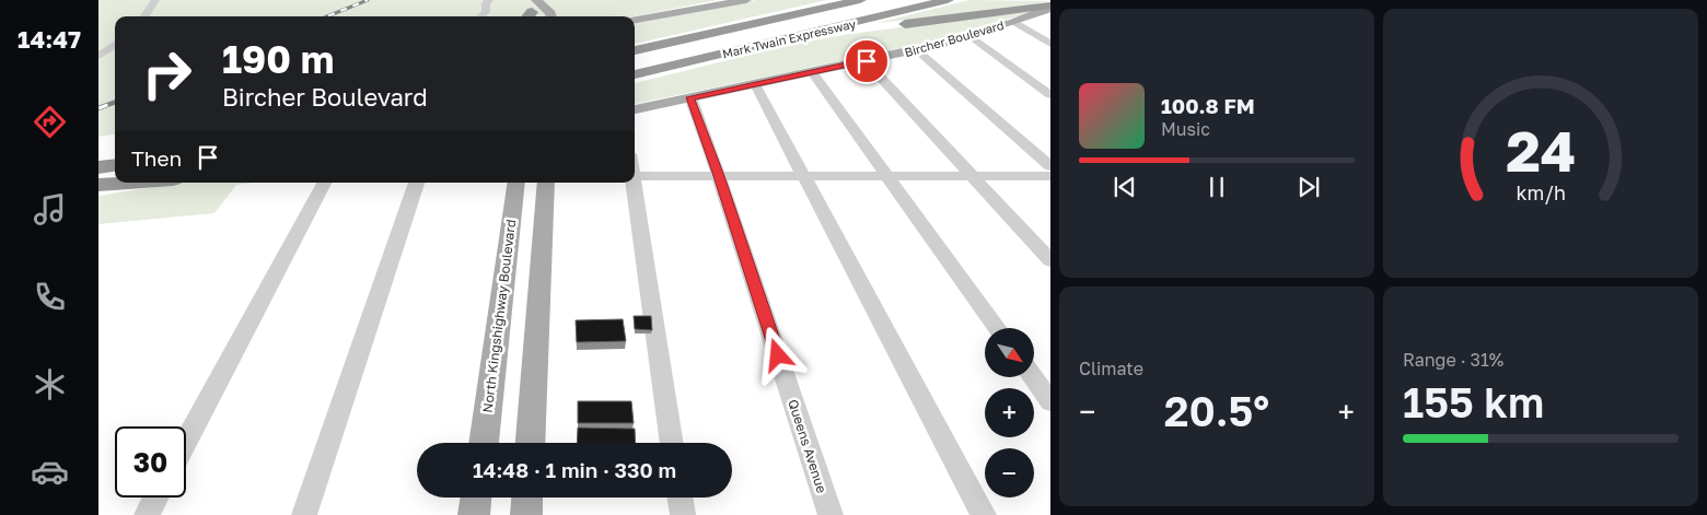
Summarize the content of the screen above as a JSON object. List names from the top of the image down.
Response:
{
  "streets": {
    "highway": ["Mark Twain Expressway"],
    "main road": ["Bircher Boulevard", "North Kingshighway Boulevard"],
    "street": ["Queens Avenue"]
  },
  "crossings": [
    ["Bircher Boulevard", "Queens Avenue"]
  ],
  "north": "bottom right",
  "page": {
    "tabs": "14:47",
    "turn": ["190 m", "Bircher Boulevard"],
    "song": ["100.8 FM", "Music"],
    "then": "Then",
    "tile": [
      "Climate",
      ["Range · 31%", "155 km"]
    ],
    "map_buttons": ["+", "−"],
    "heat": ["−", "20.5°", "+"],
    "limit": "30",
    "trip": "14:48 · 1 min · 330 m",
    "gauge": ["24", "km/h"]
  }
}
